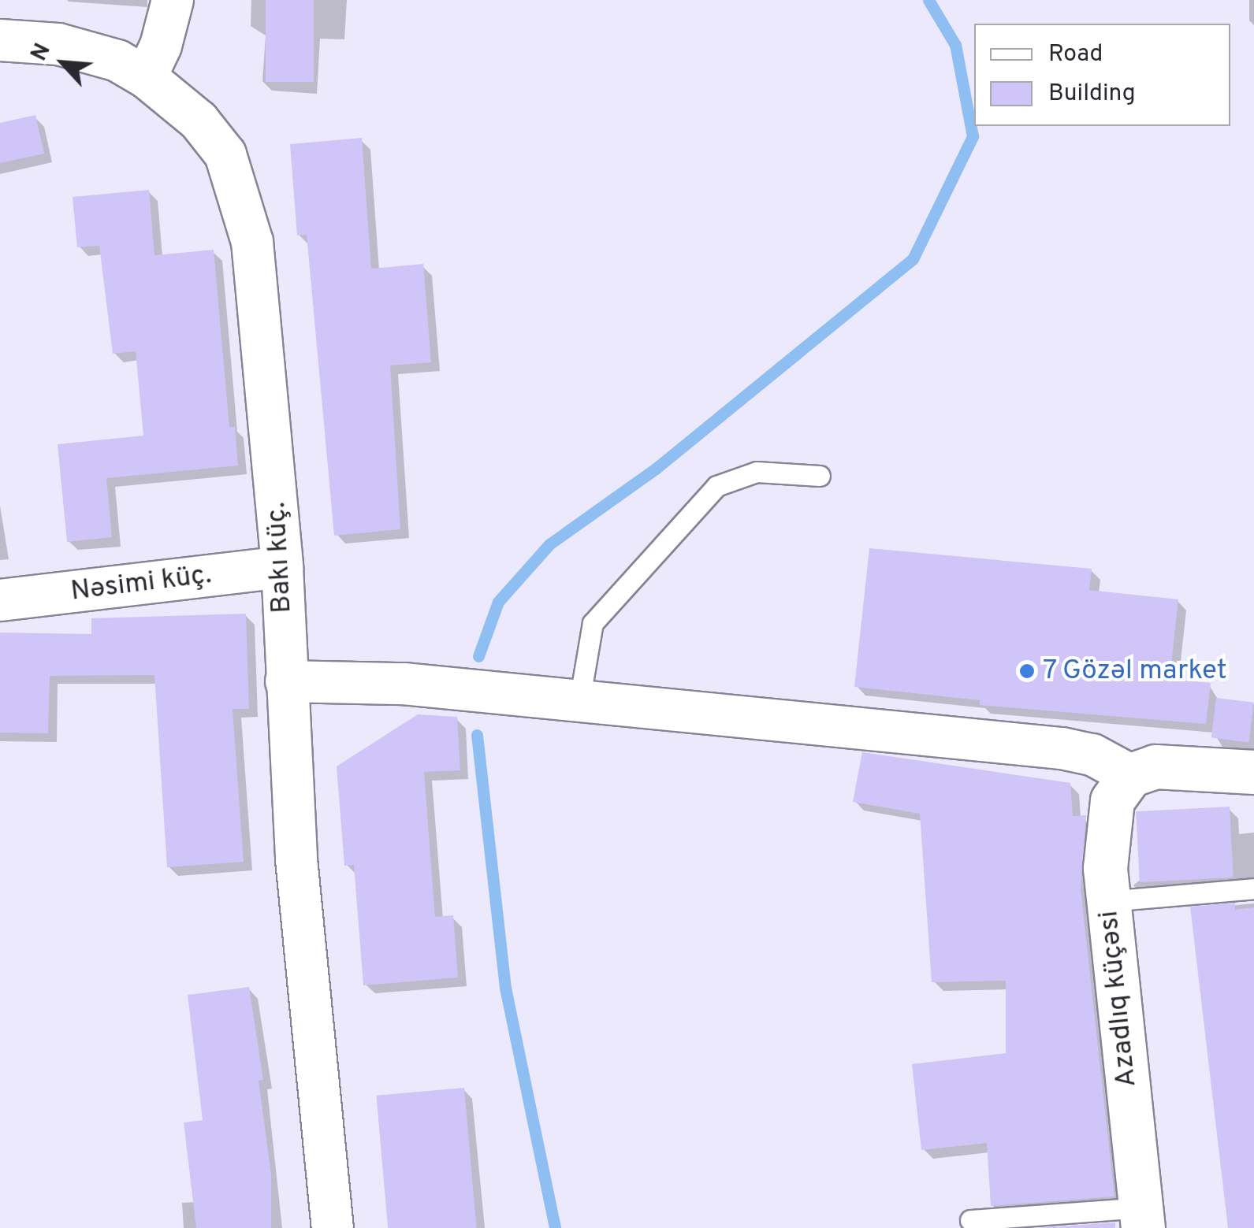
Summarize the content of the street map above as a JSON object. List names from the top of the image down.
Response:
{
  "streets": {
    "street": ["Bakı küç.", "Nəsimi küç.", "Azadlıq küçəsi"]
  },
  "crossings": [
    ["Bakı küç.", "Nəsimi küç."]
  ],
  "places": ["7 Gözəl market"],
  "legend": ["Road", "Building"],
  "north": "top left"
}
